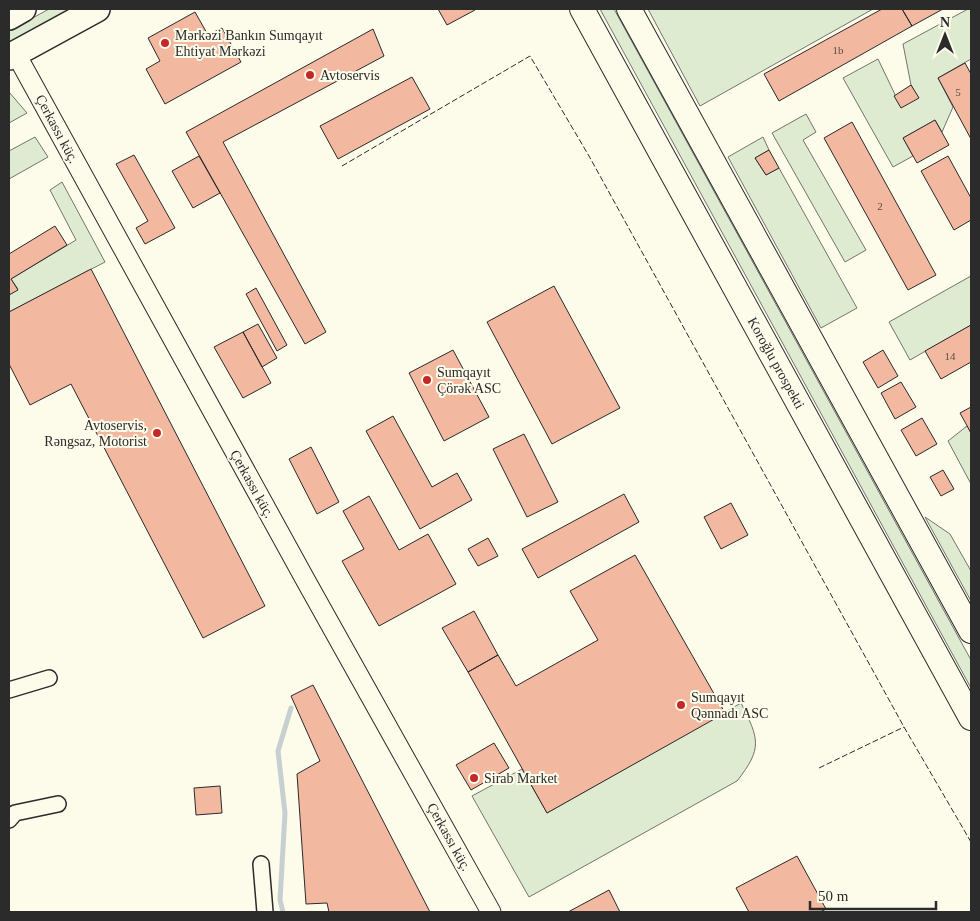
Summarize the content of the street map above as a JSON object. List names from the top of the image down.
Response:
{
  "streets": {
    "main road": ["Koroğlu prospekti"],
    "street": ["Çerkassı küç."]
  },
  "places": [
    "Mərkəzi Bankın Sumqayıt Ehtiyat Mərkəzi",
    "Avtoservis",
    "Sumqayıt Çörək ASC",
    "Avtoservis, Rəngsaz, Motorist",
    "Sumqayıt Qənnadı ASC",
    "Sirab Market"
  ],
  "house_numbers": [
    "1b",
    "5",
    "2",
    "14"
  ],
  "scale_bar": "50 m",
  "north": "top"
}
